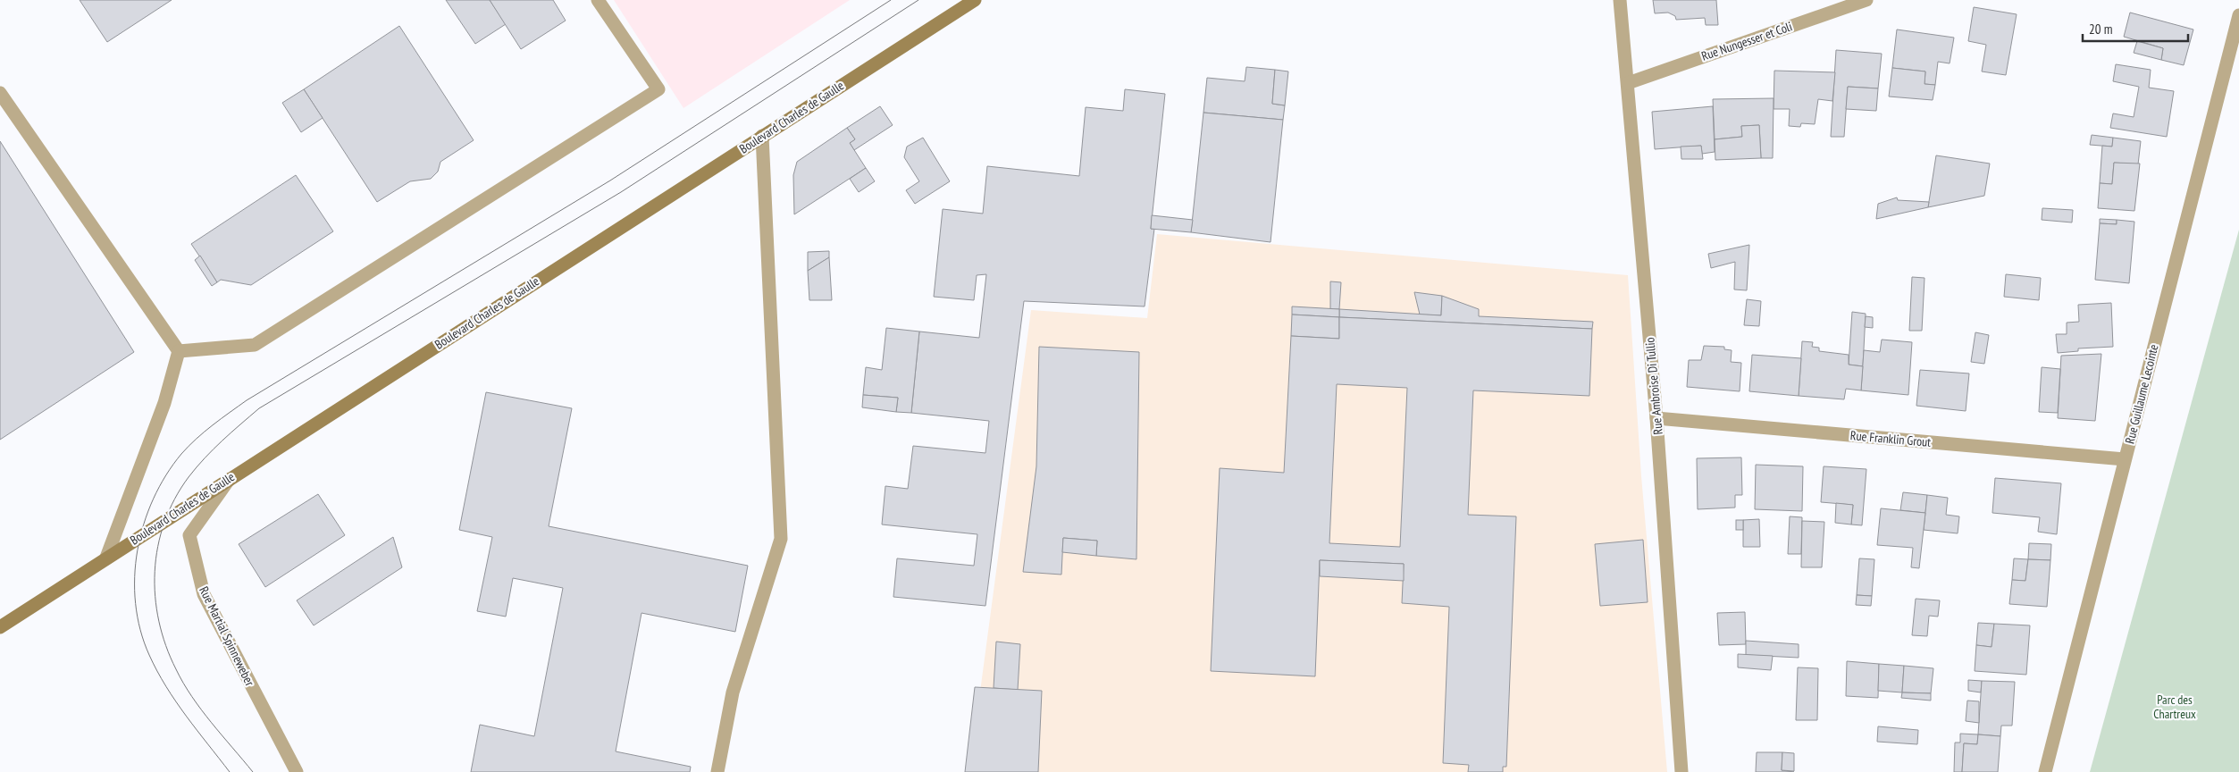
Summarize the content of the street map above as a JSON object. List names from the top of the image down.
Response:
{
  "streets": {
    "street": [
      "Rue Nungesser et Coli",
      "Boulevard Charles de Gaulle",
      "Rue Ambroise Di Tullio",
      "Rue Guillaume Lecointe",
      "Rue Franklin Grout",
      "Rue Martial Spinneweber"
    ]
  },
  "crossings": [
    ["Rue Nungesser et Coli", "Rue Ambroise Di Tullio"],
    ["Boulevard Charles de Gaulle", "Rue Martial Spinneweber"],
    ["Rue Ambroise Di Tullio", "Rue Franklin Grout"],
    ["Rue Guillaume Lecointe", "Rue Franklin Grout"]
  ],
  "parks": ["Parc des Chartreux"],
  "scale_bar": "20 m"
}
